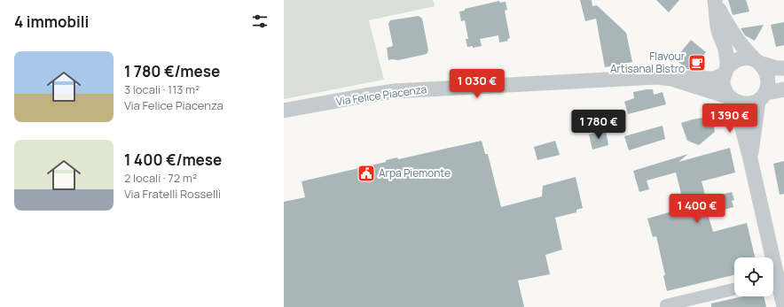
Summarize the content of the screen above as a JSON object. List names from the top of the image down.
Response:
{
  "streets": {
    "street": ["Via Felice Piacenza"]
  },
  "places": {
    "cafe": ["Flavour Artisanal Bistro"],
    "public building": ["Arpa Piemonte"]
  },
  "page": {
    "heading": "4 immobili",
    "list": [
      {
        "name": "1 780 €/mese",
        "note": "3 locali · 113 m² · Via Felice Piacenza"
      },
      {
        "name": "1 400 €/mese",
        "note": "2 locali · 72 m² · Via Fratelli Rosselli"
      }
    ],
    "price": [
      "1 030 €",
      "1 390 €",
      "1 780 €",
      "1 400 €"
    ]
  }
}
